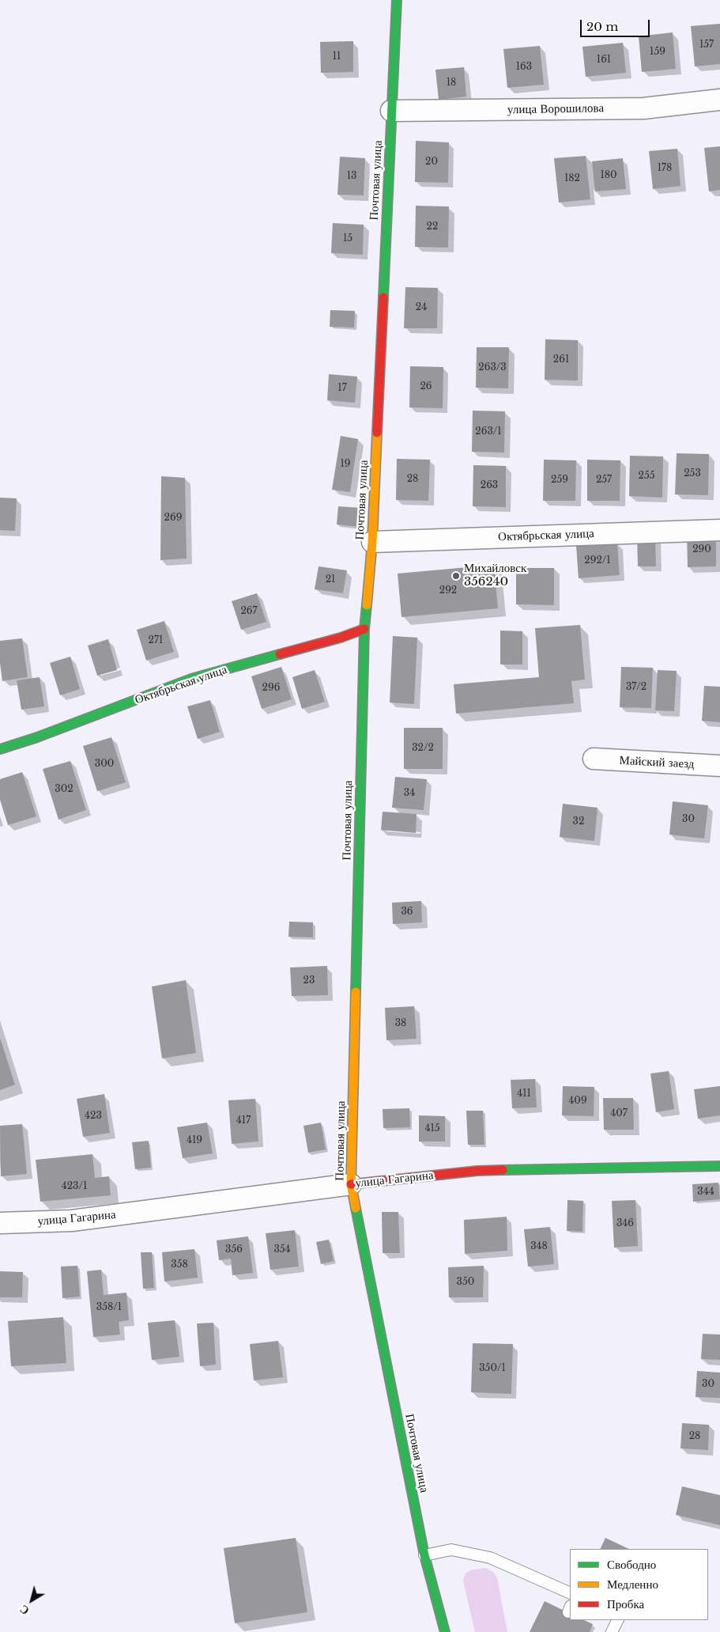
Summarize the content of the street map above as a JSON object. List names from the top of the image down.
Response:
{
  "streets": {
    "main road": ["Почтовая улица", "Октябрьская улица", "улица Гагарина"],
    "street": ["улица Ворошилова", "Майский заезд"]
  },
  "crossings": [
    ["улица Ворошилова", "Почтовая улица"],
    ["Почтовая улица", "Октябрьская улица"],
    ["Почтовая улица", "улица Гагарина"]
  ],
  "places": ["Михайловск 356240"],
  "house_numbers": [
    "157",
    "159",
    "11",
    "161",
    "163",
    "18",
    "20",
    "178",
    "180",
    "13",
    "182",
    "22",
    "15",
    "24",
    "261",
    "263/3",
    "26",
    "17",
    "263/1",
    "19",
    "253",
    "255",
    "28",
    "259",
    "257",
    "263",
    "269",
    "290",
    "292/1",
    "21",
    "292",
    "267",
    "271",
    "37/2",
    "296",
    "32/2",
    "300",
    "302",
    "34",
    "30",
    "32",
    "36",
    "23",
    "38",
    "411",
    "409",
    "407",
    "423",
    "417",
    "415",
    "419",
    "423/1",
    "344",
    "346",
    "348",
    "356",
    "354",
    "358",
    "350",
    "358/1",
    "350/1",
    "30",
    "28"
  ],
  "legend": ["Свободно", "Медленно", "Пробка"],
  "scale_bar": "20 m",
  "north": "bottom left"
}
